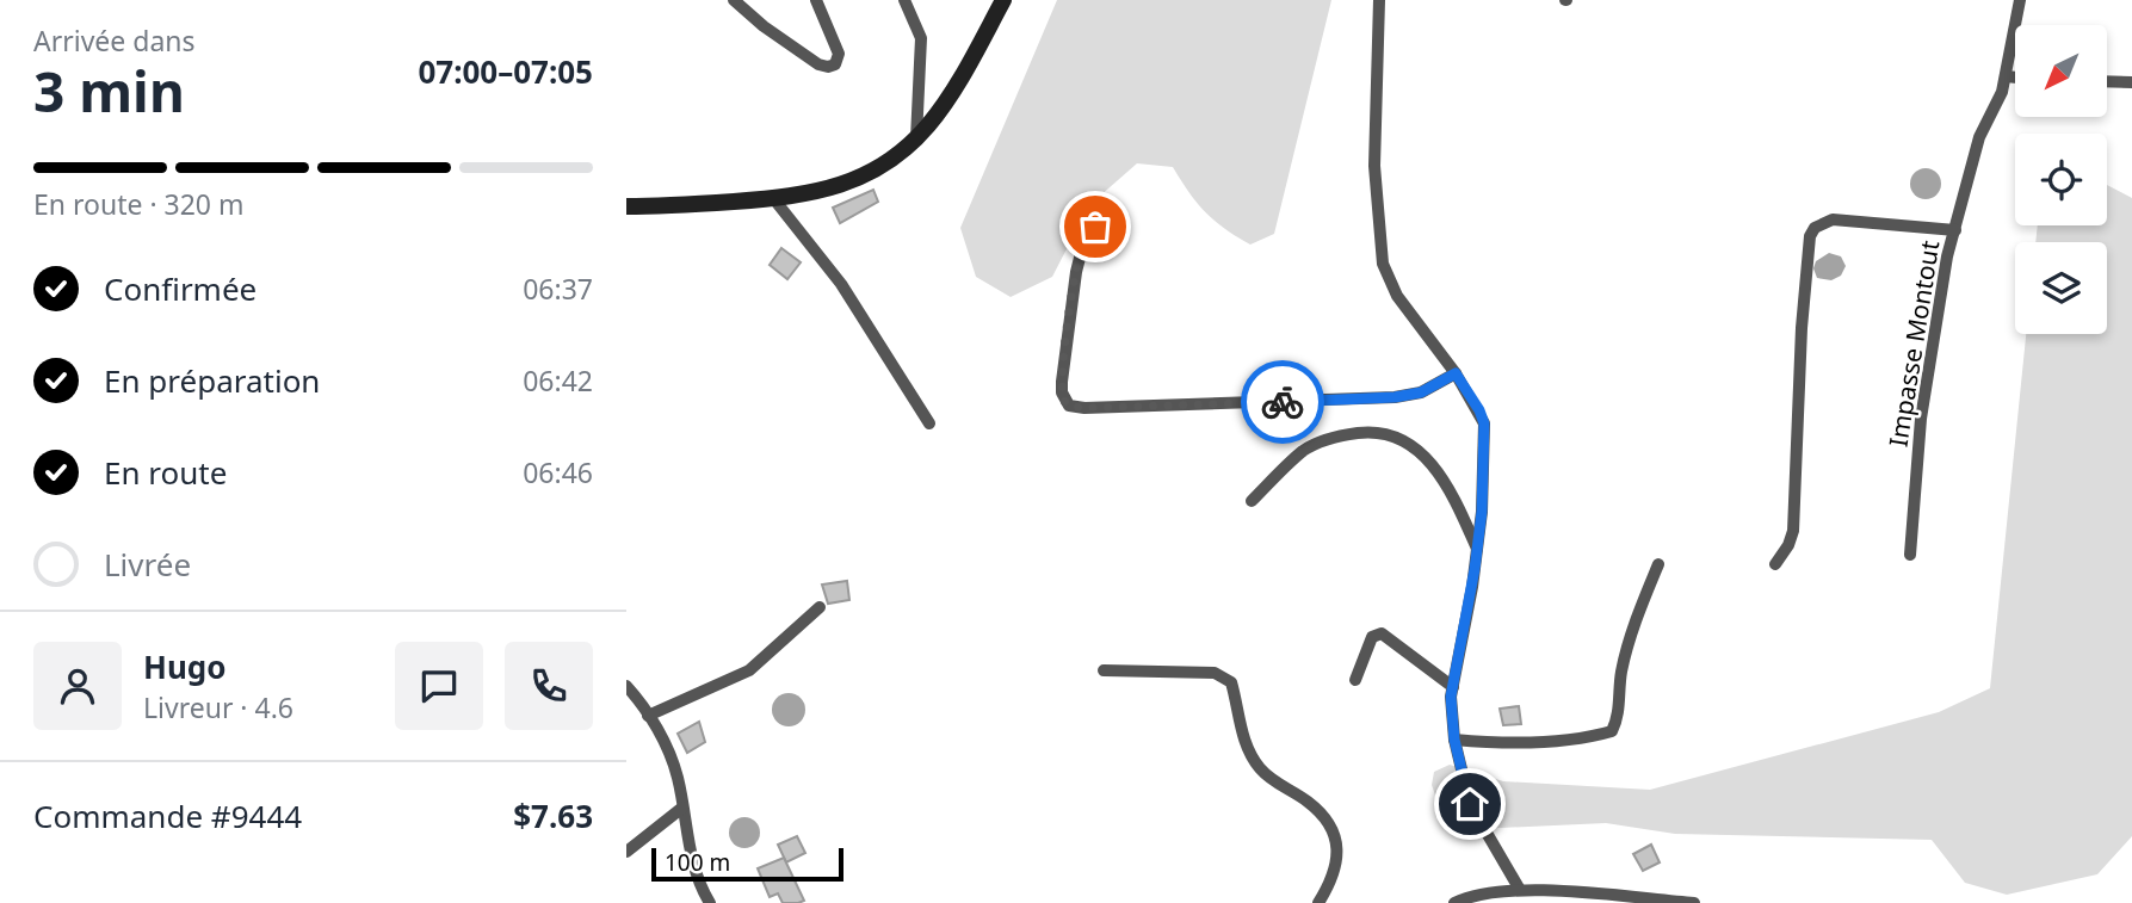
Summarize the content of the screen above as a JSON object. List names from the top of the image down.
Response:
{
  "streets": {
    "street": ["Impasse Montout"]
  },
  "scale_bar": "100 m",
  "north": "bottom left",
  "page": {
    "heading": ["3 min", "Arrivée dans", "07:00–07:05"],
    "panel": [
      "Hugo",
      "Livreur · 4.6",
      "Commande #9444",
      "$7.63"
    ],
    "bar": "En route · 320 m",
    "list": [
      ["Confirmée", "06:37"],
      ["En préparation", "06:42"],
      ["En route", "06:46"],
      "Livrée"
    ],
    "scale": "100 m"
  }
}
